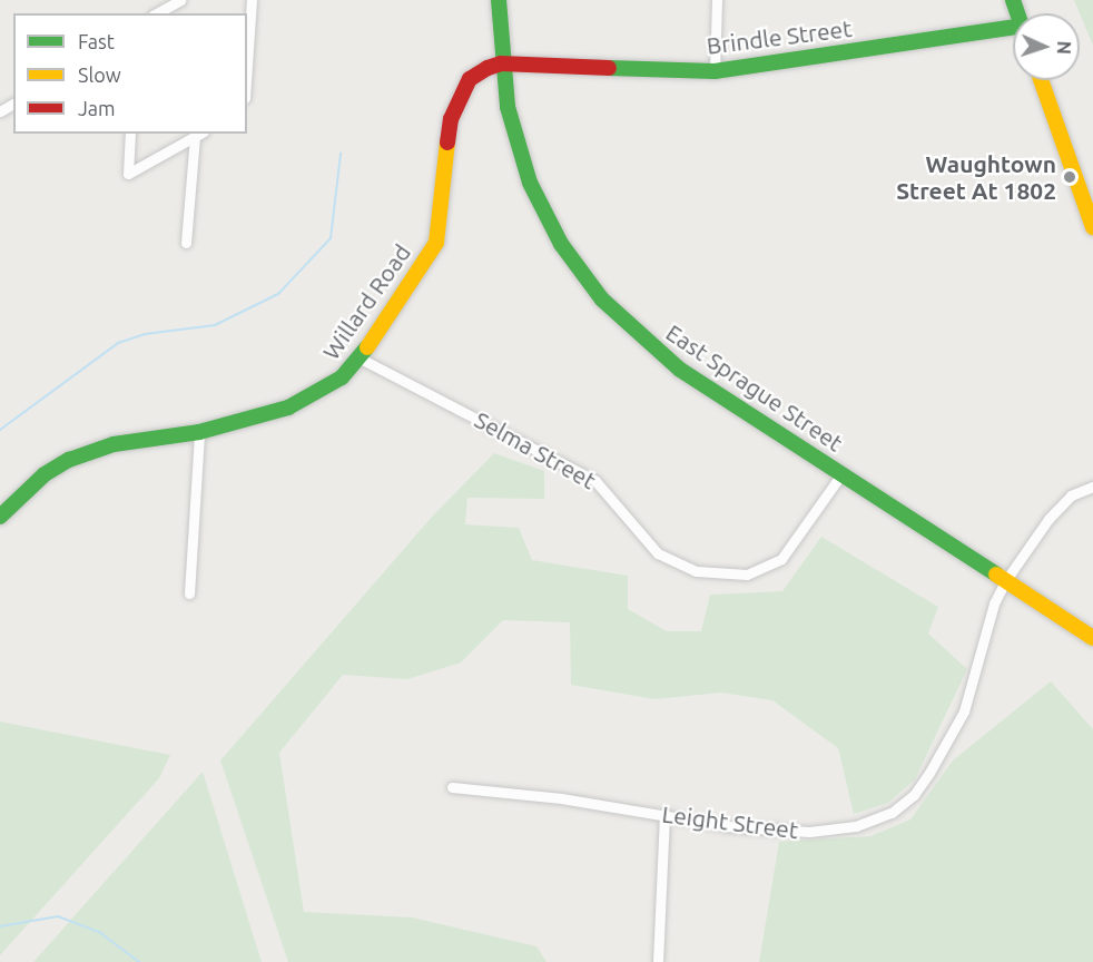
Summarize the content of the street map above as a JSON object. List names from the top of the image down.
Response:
{
  "streets": {
    "street": [
      "Brindle Street",
      "Willard Road",
      "East Sprague Street",
      "Selma Street",
      "Leight Street"
    ]
  },
  "crossings": [
    ["Brindle Street", "Willard Road"],
    ["Brindle Street", "East Sprague Street"],
    ["Willard Road", "East Sprague Street"],
    ["Willard Road", "Selma Street"],
    ["East Sprague Street", "Selma Street"],
    ["East Sprague Street", "Leight Street"]
  ],
  "places": ["Waughtown Street At 1802"],
  "legend": ["Fast", "Slow", "Jam"],
  "north": "right"
}
